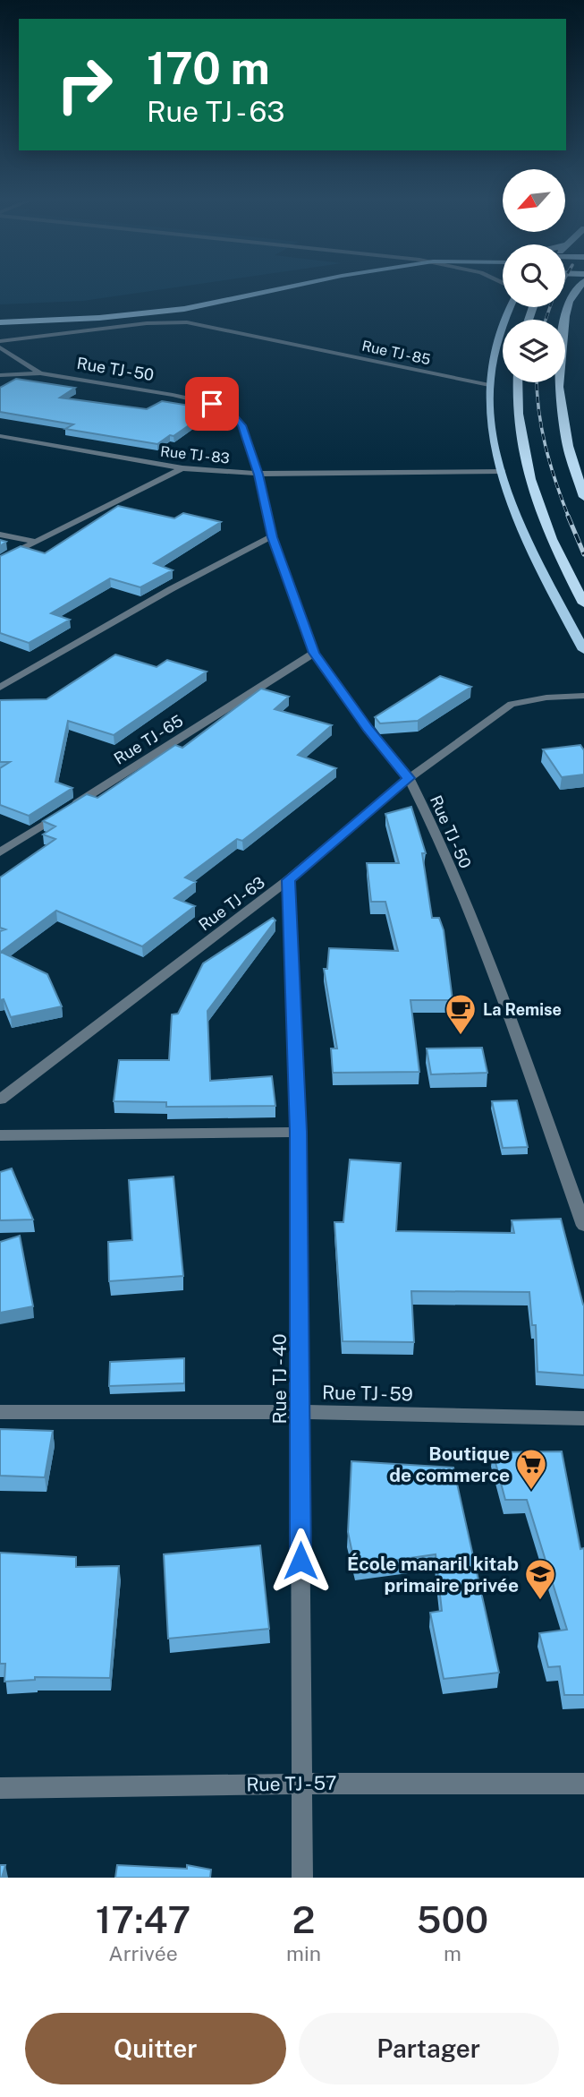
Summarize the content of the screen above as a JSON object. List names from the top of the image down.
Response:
{
  "streets": {
    "street": [
      "Rue TJ - 85",
      "Rue TJ - 50",
      "Rue TJ - 83",
      "Rue TJ - 65",
      "Rue TJ - 63",
      "Rue TJ - 40",
      "Rue TJ - 59",
      "Rue TJ - 57"
    ]
  },
  "crossings": [
    ["Rue TJ - 50", "Rue TJ - 83"],
    ["Rue TJ - 50", "Rue TJ - 65"],
    ["Rue TJ - 50", "Rue TJ - 63"],
    ["Rue TJ - 63", "Rue TJ - 40"],
    ["Rue TJ - 40", "Rue TJ - 59"],
    ["Rue TJ - 40", "Rue TJ - 57"]
  ],
  "places": {
    "cafe": ["La Remise"],
    "supermarket": ["Boutique de commerce"],
    "school or university": ["École manaril kitab primaire privée"]
  },
  "north": "bottom left",
  "page": {
    "turn": ["170 m", "Rue TJ - 63"],
    "eta": [
      "17:47",
      "Arrivée",
      "2",
      "min",
      "500",
      "m"
    ],
    "buttons": ["Quitter", "Partager"]
  }
}
